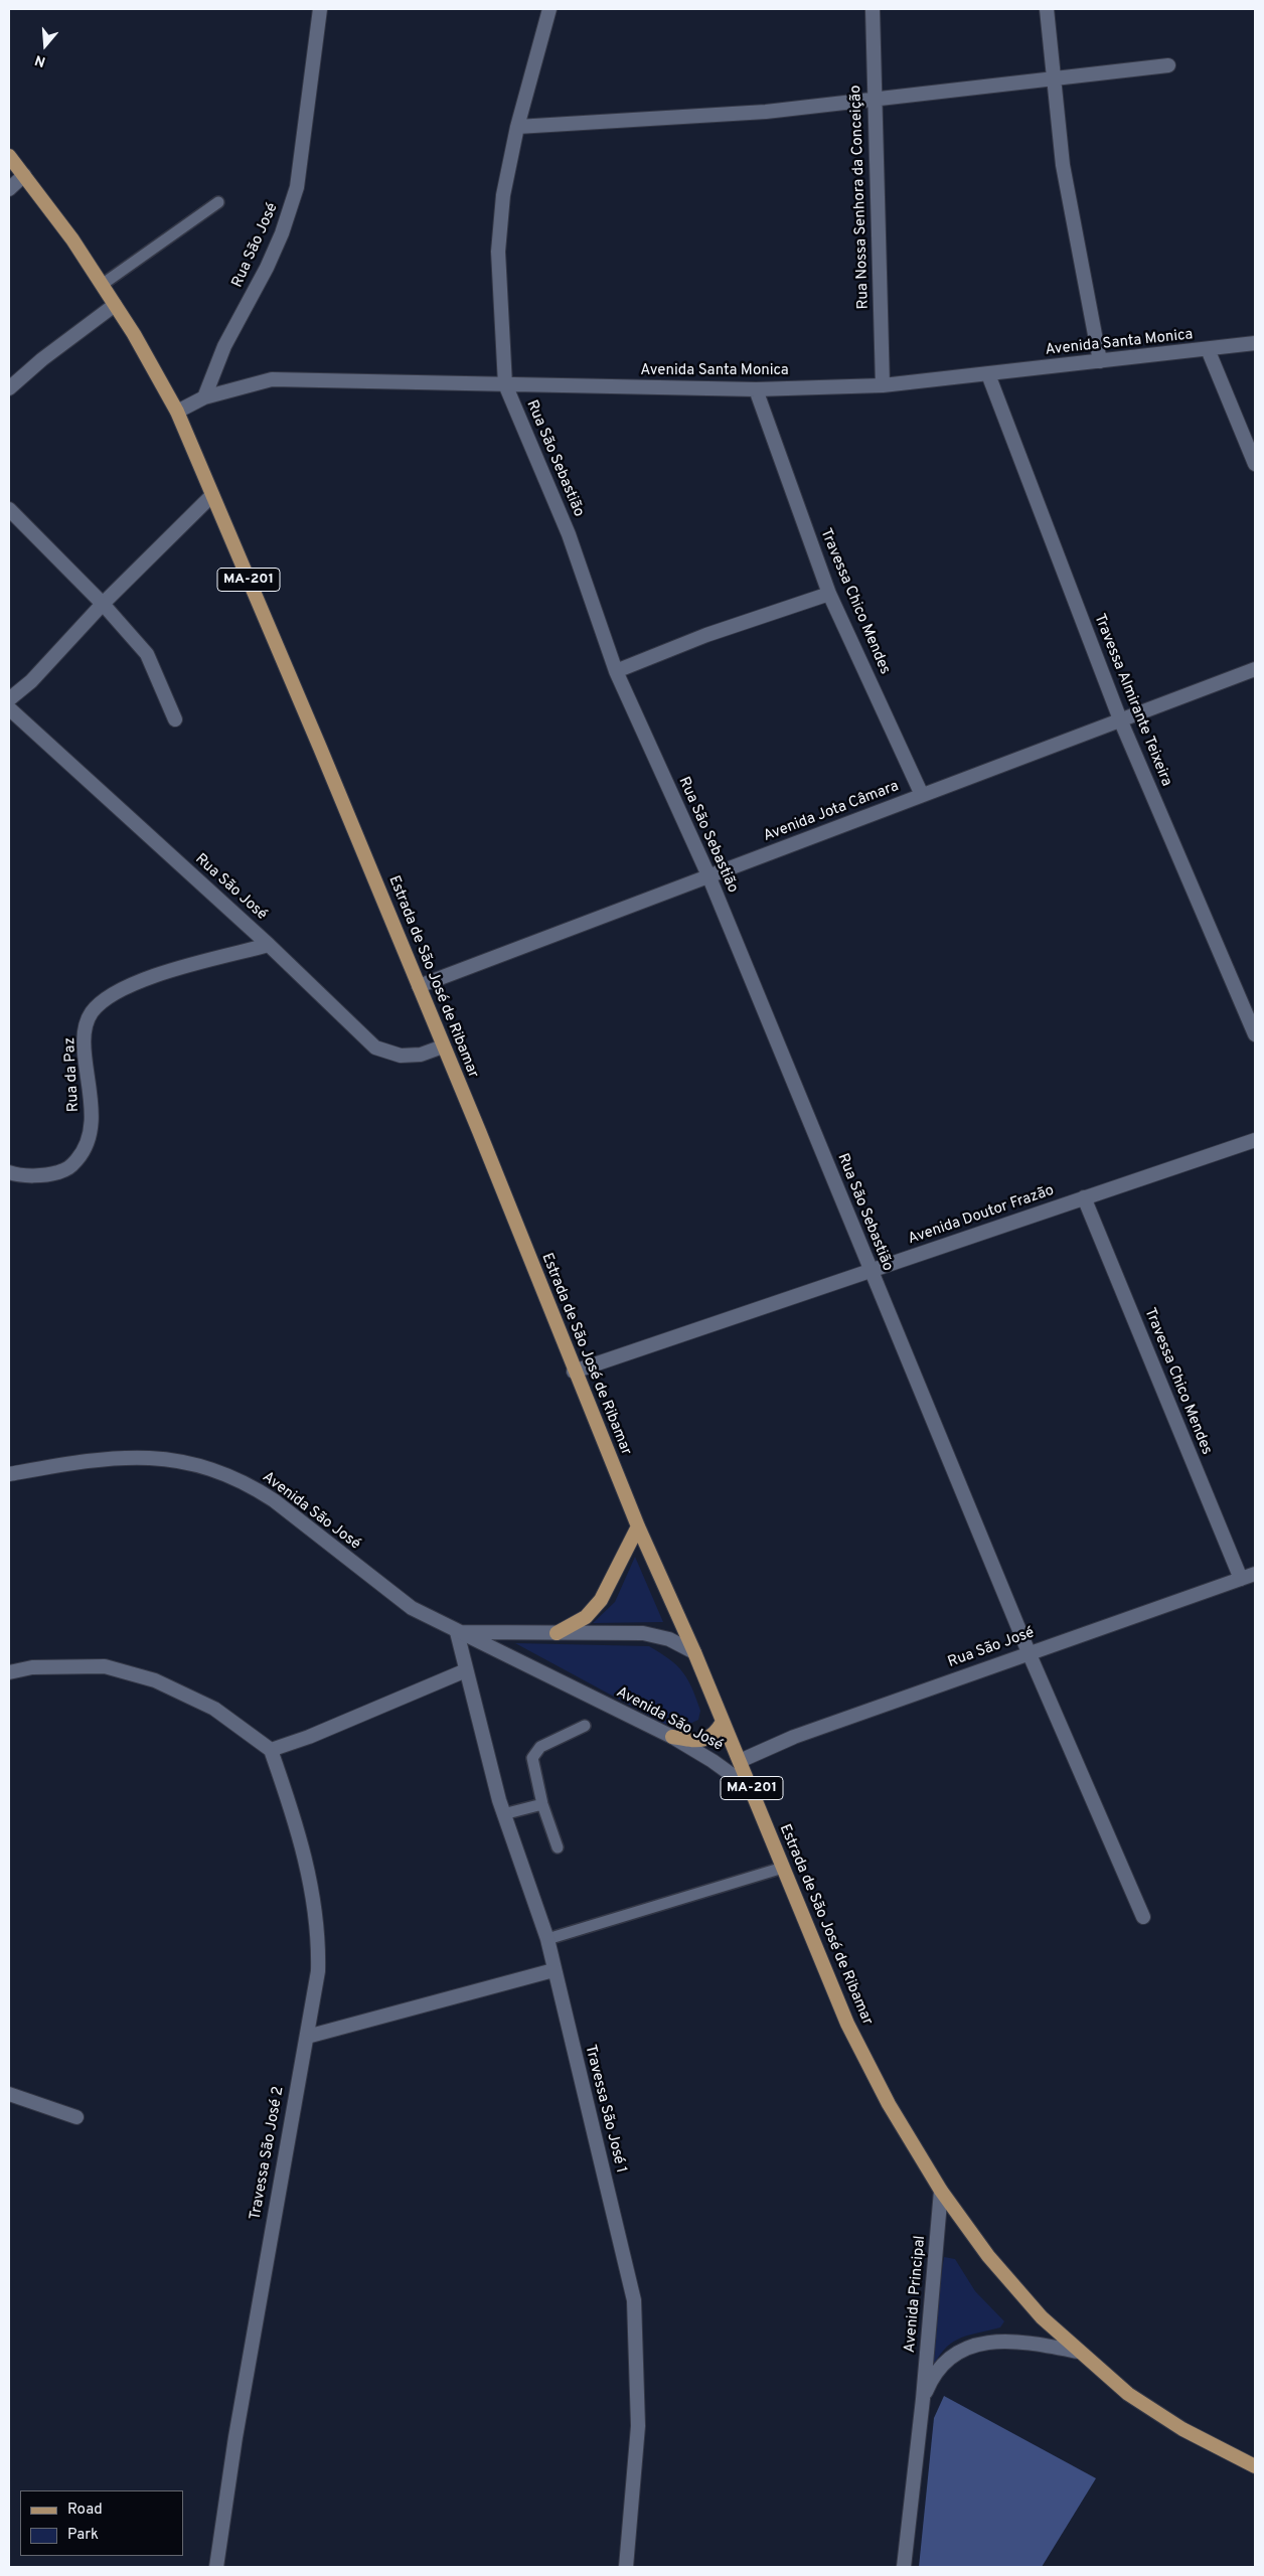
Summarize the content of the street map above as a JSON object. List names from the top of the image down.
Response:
{
  "streets": {
    "main road": ["MA-201", "Estrada de São José de Ribamar"],
    "street": [
      "Rua Nossa Senhora da Conceição",
      "Rua São José",
      "Avenida Santa Monica",
      "Rua São Sebastião",
      "Travessa Chico Mendes",
      "Travessa Almirante Teixeira",
      "Avenida Jota Câmara",
      "Rua da Paz",
      "Avenida Doutor Frazão",
      "Avenida São José",
      "Travessa São José 1",
      "Travessa São José 2",
      "Avenida Principal"
    ]
  },
  "crossings": [
    ["Rua Nossa Senhora da Conceição", "Avenida Santa Monica"],
    ["Rua São José", "Avenida Santa Monica"],
    ["Rua São José", "Rua São Sebastião"],
    ["Rua São José", "Travessa Chico Mendes"],
    ["Rua São José", "Estrada de São José de Ribamar"],
    ["Rua São José", "Rua da Paz"],
    ["Avenida Santa Monica", "Rua São Sebastião"],
    ["Avenida Santa Monica", "Travessa Chico Mendes"],
    ["Avenida Santa Monica", "Travessa Almirante Teixeira"],
    ["Avenida Santa Monica", "Estrada de São José de Ribamar"],
    ["Rua São Sebastião", "Avenida Jota Câmara"],
    ["Rua São Sebastião", "Avenida Doutor Frazão"],
    ["Travessa Chico Mendes", "Avenida Jota Câmara"],
    ["Travessa Chico Mendes", "Avenida Doutor Frazão"],
    ["Travessa Almirante Teixeira", "Avenida Jota Câmara"],
    ["Avenida Jota Câmara", "Estrada de São José de Ribamar"],
    ["Estrada de São José de Ribamar", "Avenida Doutor Frazão"],
    ["Estrada de São José de Ribamar", "Avenida São José"],
    ["Estrada de São José de Ribamar", "Avenida Principal"],
    ["Avenida São José", "Travessa São José 1"]
  ],
  "legend": ["Road", "Park"],
  "north": "bottom"
}
